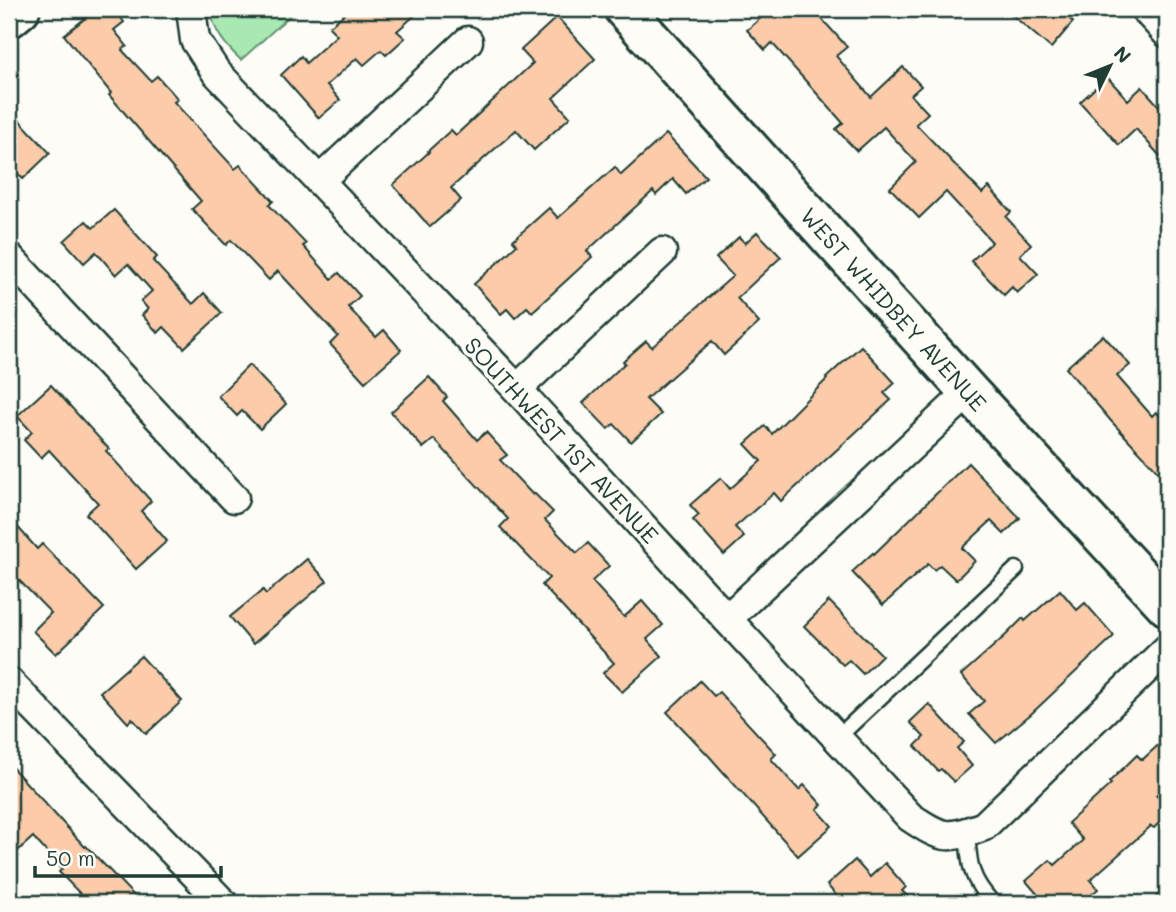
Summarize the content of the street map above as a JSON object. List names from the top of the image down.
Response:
{
  "streets": {
    "street": ["WEST WHIDBEY AVENUE", "SOUTHWEST 1ST AVENUE"]
  },
  "scale_bar": "50 m",
  "north": "top right"
}
